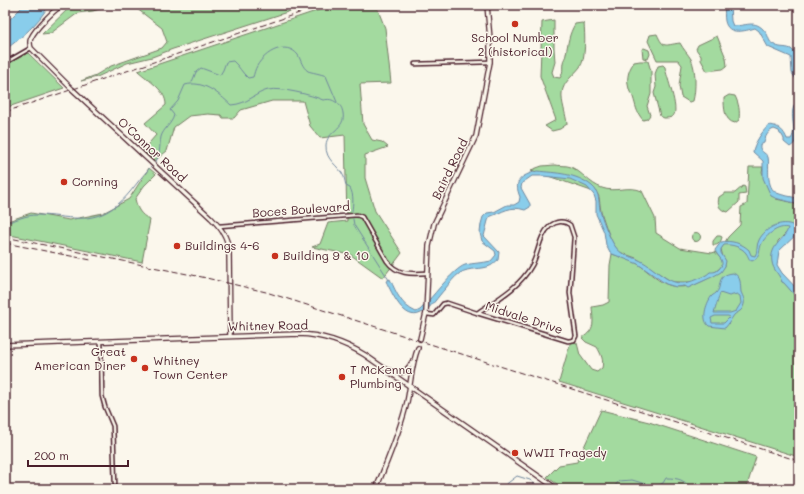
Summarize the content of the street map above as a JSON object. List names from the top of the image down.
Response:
{
  "streets": {
    "street": [
      "O'Connor Road",
      "Baird Road",
      "Boces Boulevard",
      "Midvale Drive",
      "Whitney Road"
    ]
  },
  "crossings": [
    ["O'Connor Road", "Boces Boulevard"],
    ["O'Connor Road", "Whitney Road"],
    ["Baird Road", "Boces Boulevard"],
    ["Baird Road", "Midvale Drive"]
  ],
  "places": [
    "School Number 2 (historical)",
    "Corning",
    "Buildings 4-6",
    "Building 9 & 10",
    "Great American Diner",
    "Whitney Town Center",
    "T McKenna Plumbing",
    "WWII Tragedy"
  ],
  "scale_bar": "200 m"
}
